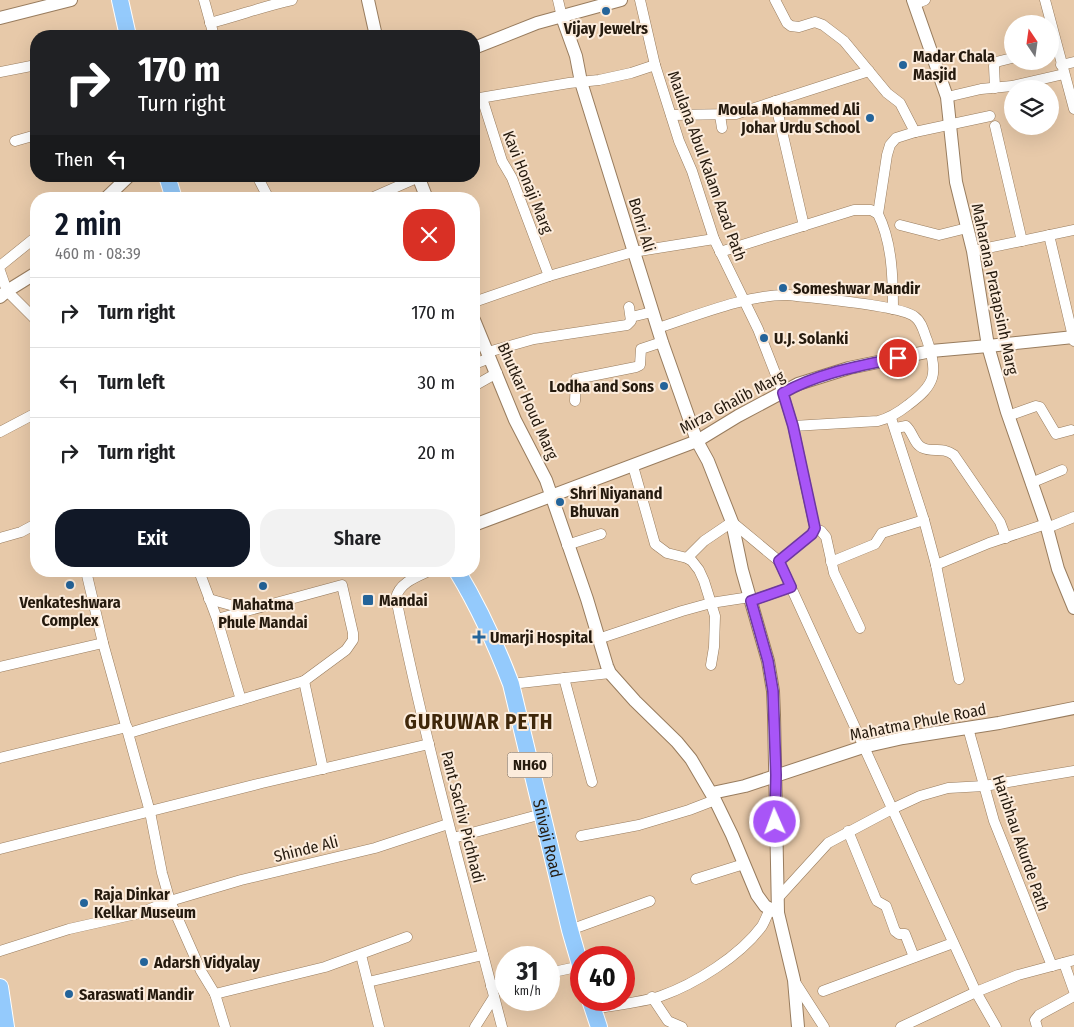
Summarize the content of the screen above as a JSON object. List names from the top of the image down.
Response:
{
  "streets": {
    "highway": ["NH60", "Shivaji Road"],
    "street": [
      "Maulana Abul Kalam Azad Path",
      "Kavi Honaji Marg",
      "Bohri Ali",
      "Maharana Pratapsinh Marg",
      "Bhutkar Houd Marg",
      "Mirza Ghalib Marg",
      "Mahatma Phule Road",
      "Pant Sachiv Pichhadi",
      "Haribhau Akurde Path",
      "Shinde Ali"
    ]
  },
  "crossings": [
    ["Maulana Abul Kalam Azad Path", "Mirza Ghalib Marg"],
    ["Bohri Ali", "Bhutkar Houd Marg"],
    ["Bohri Ali", "Mirza Ghalib Marg"],
    ["Bohri Ali", "Mahatma Phule Road"],
    ["Maharana Pratapsinh Marg", "Mirza Ghalib Marg"],
    ["Bhutkar Houd Marg", "Mirza Ghalib Marg"],
    ["Bhutkar Houd Marg", "Mahatma Phule Road"],
    ["Mahatma Phule Road", "Haribhau Akurde Path"],
    ["Pant Sachiv Pichhadi", "Shinde Ali"]
  ],
  "districts": ["GURUWAR PETH"],
  "places": {
    "other": [
      "Vijay Jewelrs",
      "Madar Chala Masjid",
      "Moula Mohammed Ali Johar Urdu School",
      "Someshwar Mandir",
      "U.J. Solanki",
      "Lodha and Sons",
      "Shri Niyanand Bhuvan",
      "Venkateshwara Complex",
      "Mahatma Phule Mandai",
      "Raja Dinkar Kelkar Museum",
      "Adarsh Vidyalay",
      "Saraswati Mandir"
    ],
    "transit": ["Mandai"],
    "health": ["Umarji Hospital"]
  },
  "north": "top",
  "page": {
    "turn": ["170 m", "Turn right"],
    "then": "Then",
    "heading": ["2 min", "460 m · 08:39"],
    "list": [
      {
        "name": "Turn right",
        "value": "170 m"
      },
      {
        "name": "Turn left",
        "value": "30 m"
      },
      {
        "name": "Turn right",
        "value": "20 m"
      }
    ],
    "buttons": ["Exit", "Share"],
    "speed": "31 km/h",
    "limit": "40"
  }
}
